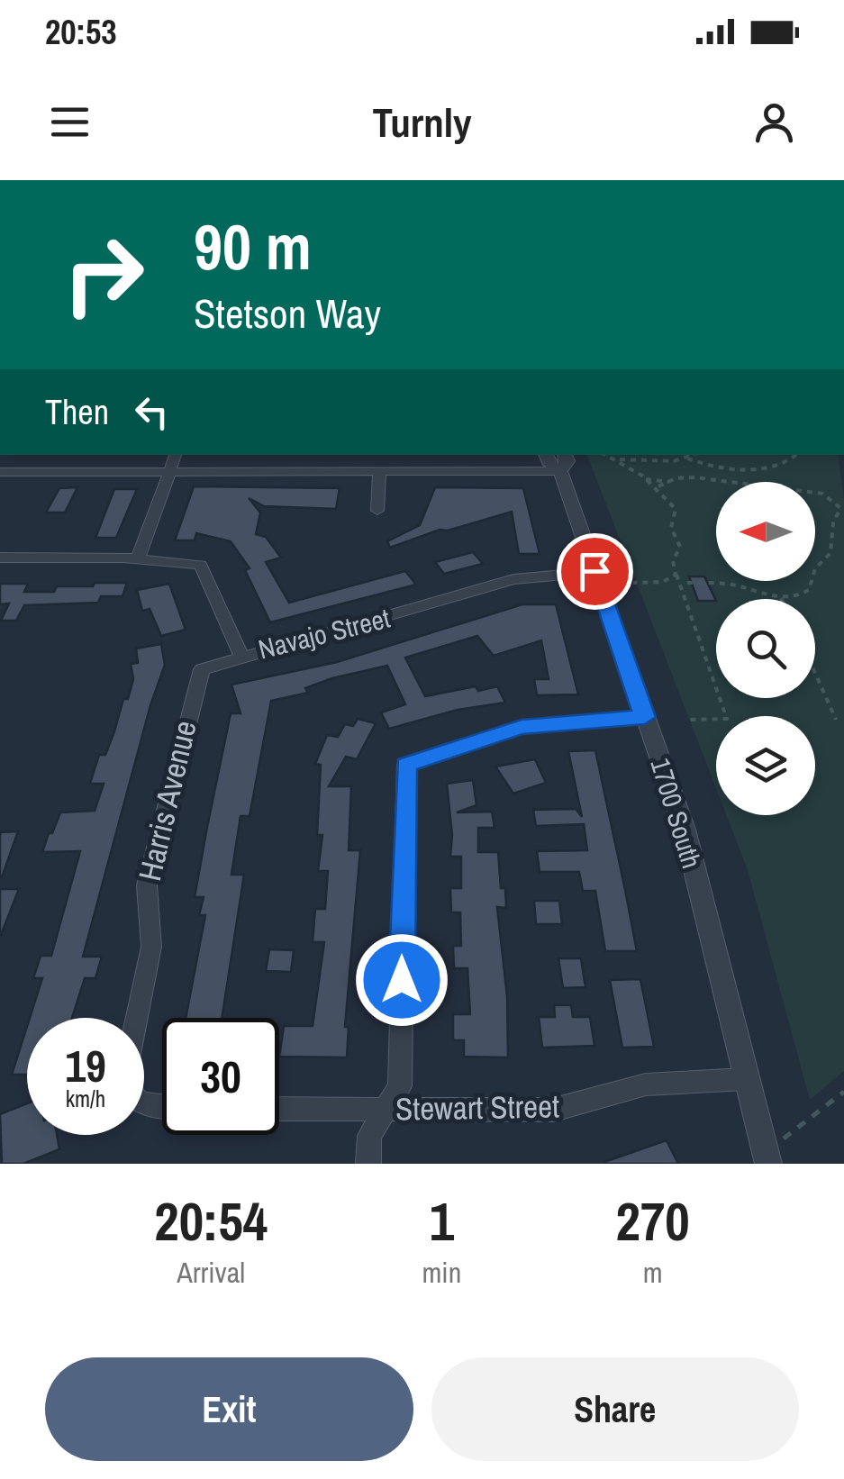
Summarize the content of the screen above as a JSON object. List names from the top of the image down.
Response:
{
  "streets": {
    "street": [
      "Navajo Street",
      "Harris Avenue",
      "1700 South",
      "Stewart Street"
    ]
  },
  "crossings": [
    ["Navajo Street", "Harris Avenue"],
    ["Navajo Street", "1700 South"],
    ["1700 South", "Stewart Street"]
  ],
  "north": "left",
  "page": {
    "status": "20:53",
    "header": "Turnly",
    "turn": ["90 m", "Stetson Way"],
    "then": "Then",
    "speed": "19 km/h",
    "limit": "30",
    "eta": [
      "20:54",
      "Arrival",
      "1",
      "min",
      "270",
      "m"
    ],
    "buttons": ["Exit", "Share"]
  }
}
